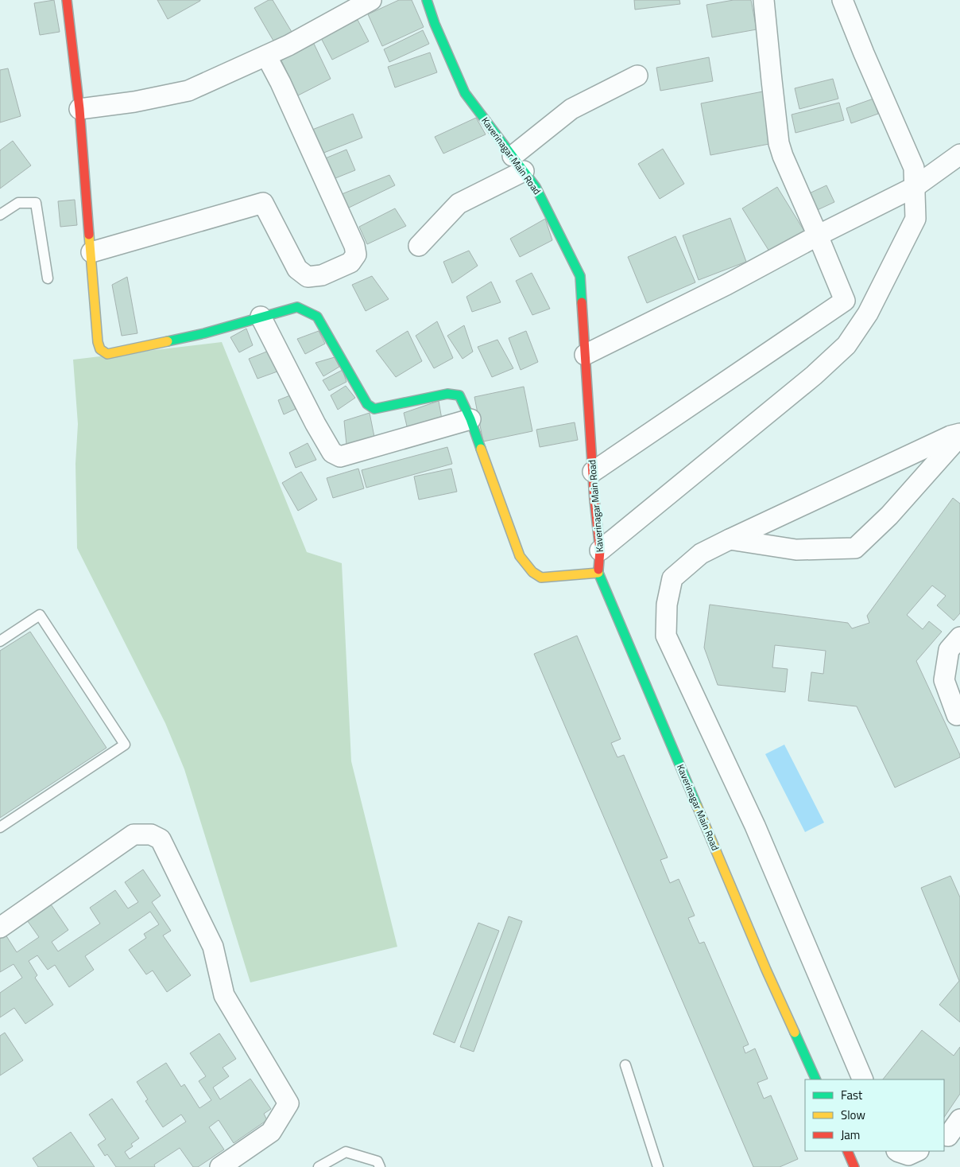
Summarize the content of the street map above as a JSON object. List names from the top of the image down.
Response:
{
  "streets": {
    "street": ["Kaverinagar Main Road"]
  },
  "legend": ["Fast", "Slow", "Jam"]
}
